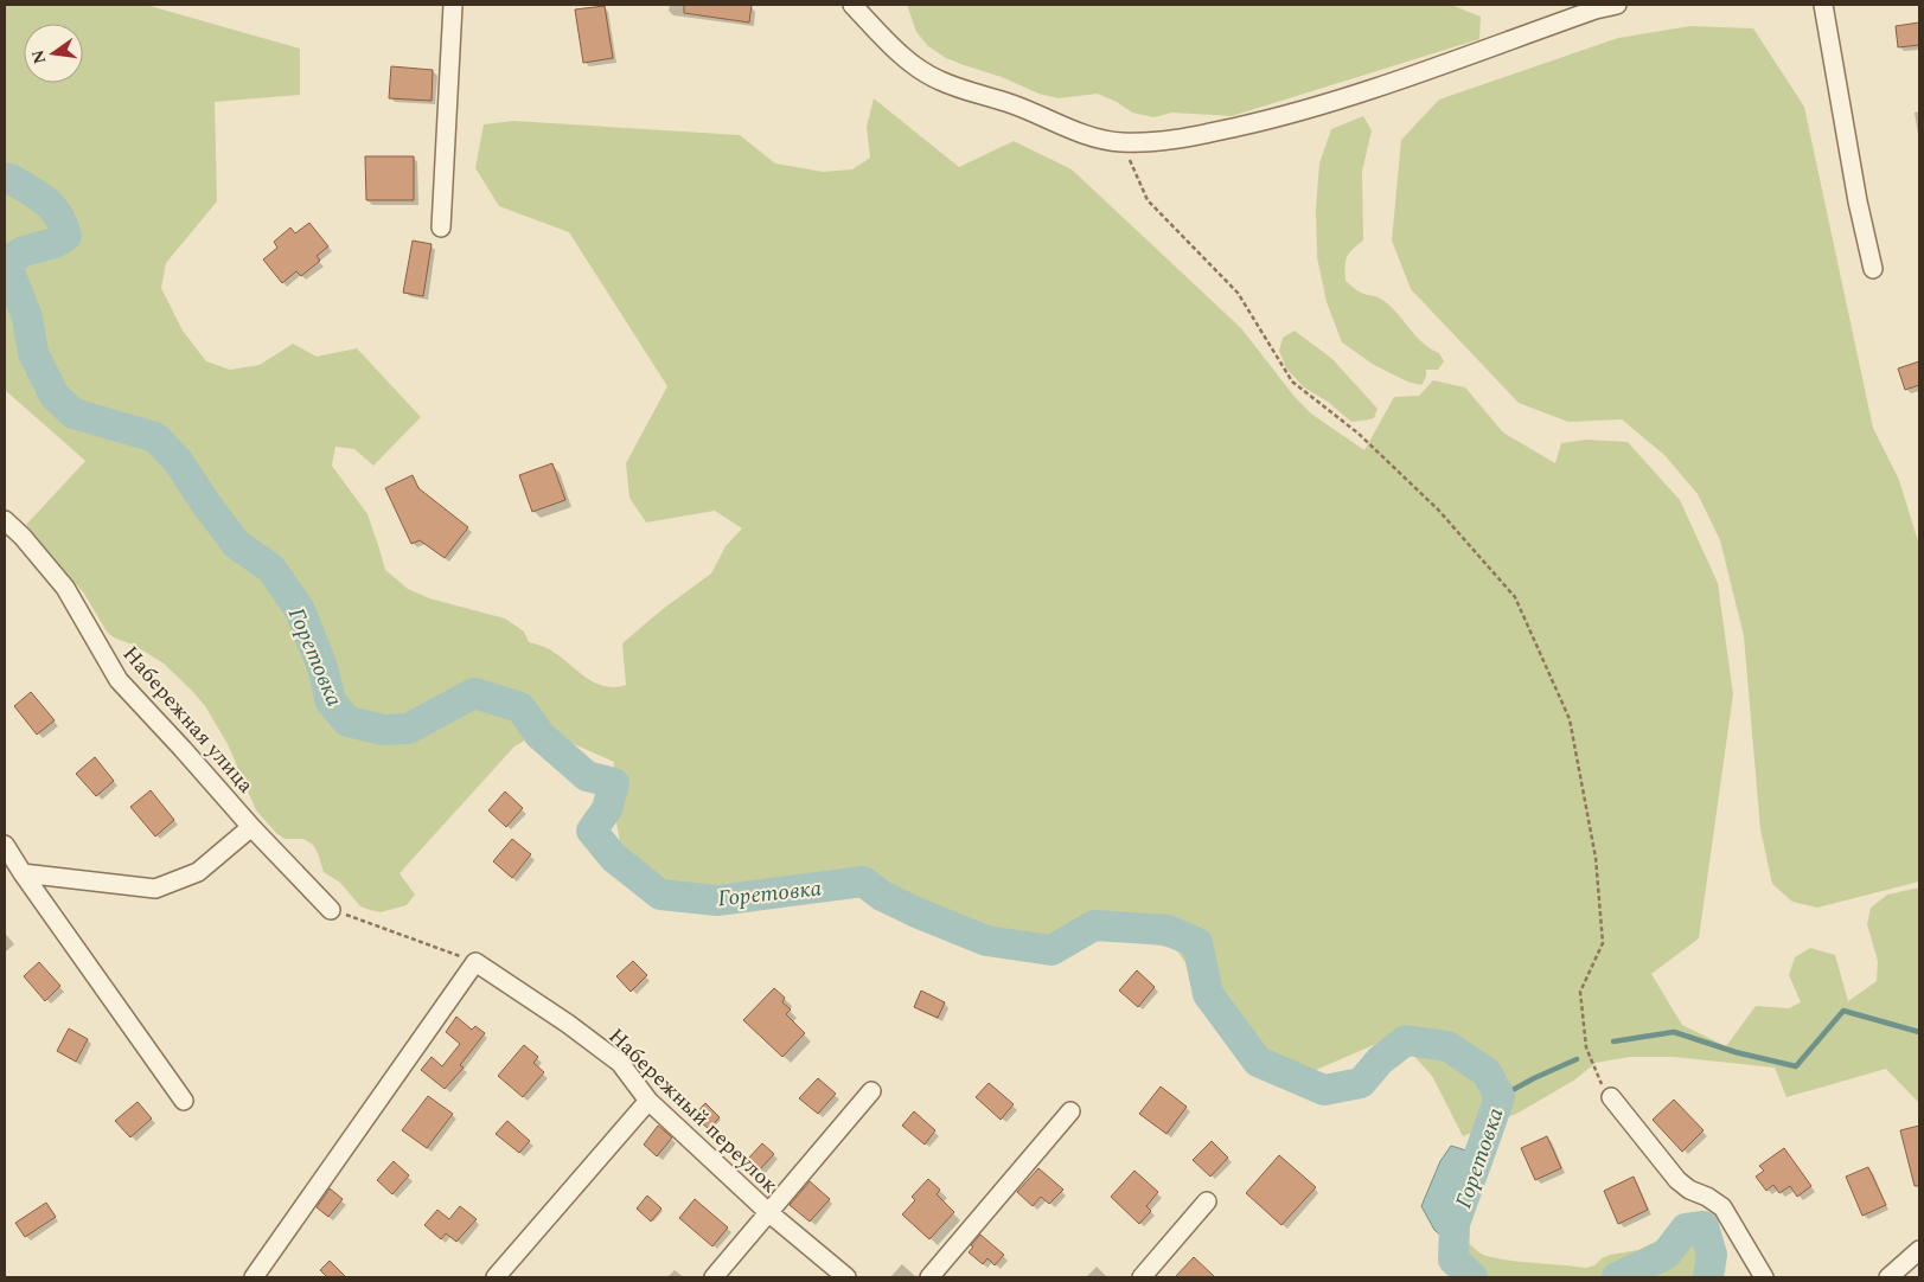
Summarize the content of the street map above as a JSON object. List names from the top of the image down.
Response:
{
  "streets": {
    "street": ["Набережная улица", "Набережный переулок"]
  },
  "water": ["Горетовка"],
  "north": "left"
}
